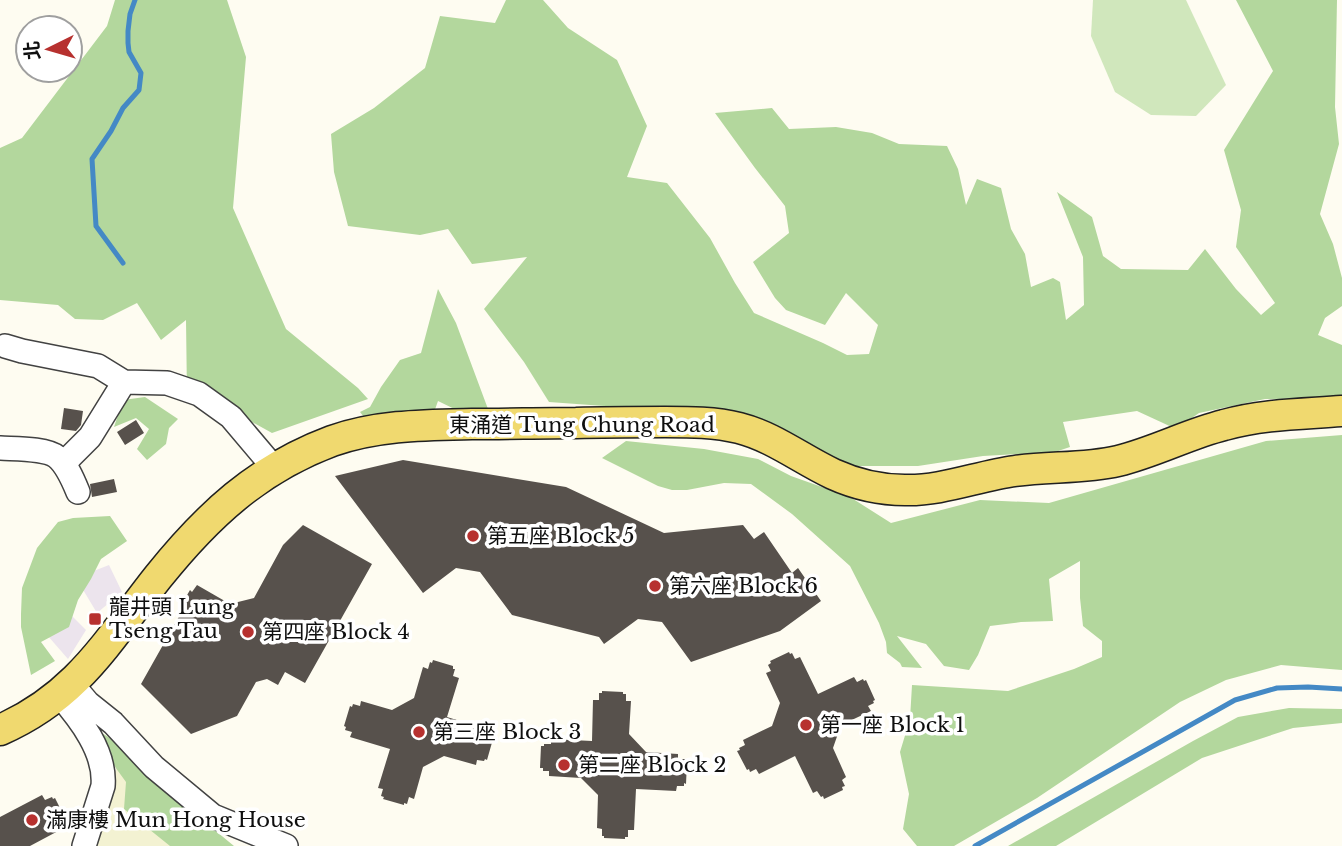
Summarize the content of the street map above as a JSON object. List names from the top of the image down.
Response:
{
  "streets": {
    "main road": ["東涌道 Tung Chung Road"]
  },
  "places": {
    "other": [
      "第五座 Block 5",
      "第六座 Block 6",
      "第四座 Block 4",
      "第一座 Block 1",
      "第三座 Block 3",
      "第二座 Block 2",
      "滿康樓 Mun Hong House"
    ],
    "transit": ["龍井頭 Lung Tseng Tau"]
  },
  "north": "left"
}
